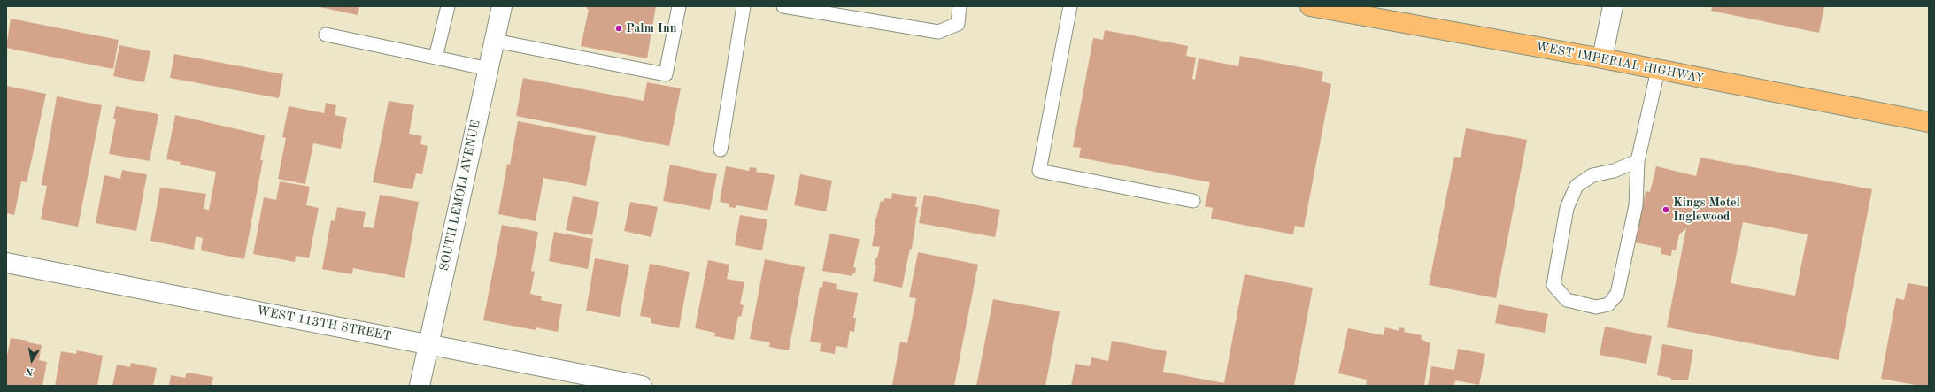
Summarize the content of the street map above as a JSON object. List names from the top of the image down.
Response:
{
  "streets": {
    "main road": ["WEST IMPERIAL HIGHWAY"],
    "street": ["SOUTH LEMOLI AVENUE", "WEST 113TH STREET"]
  },
  "crossings": [
    ["SOUTH LEMOLI AVENUE", "WEST 113TH STREET"]
  ],
  "places": ["Palm Inn", "Kings Motel Inglewood"],
  "north": "bottom"
}
